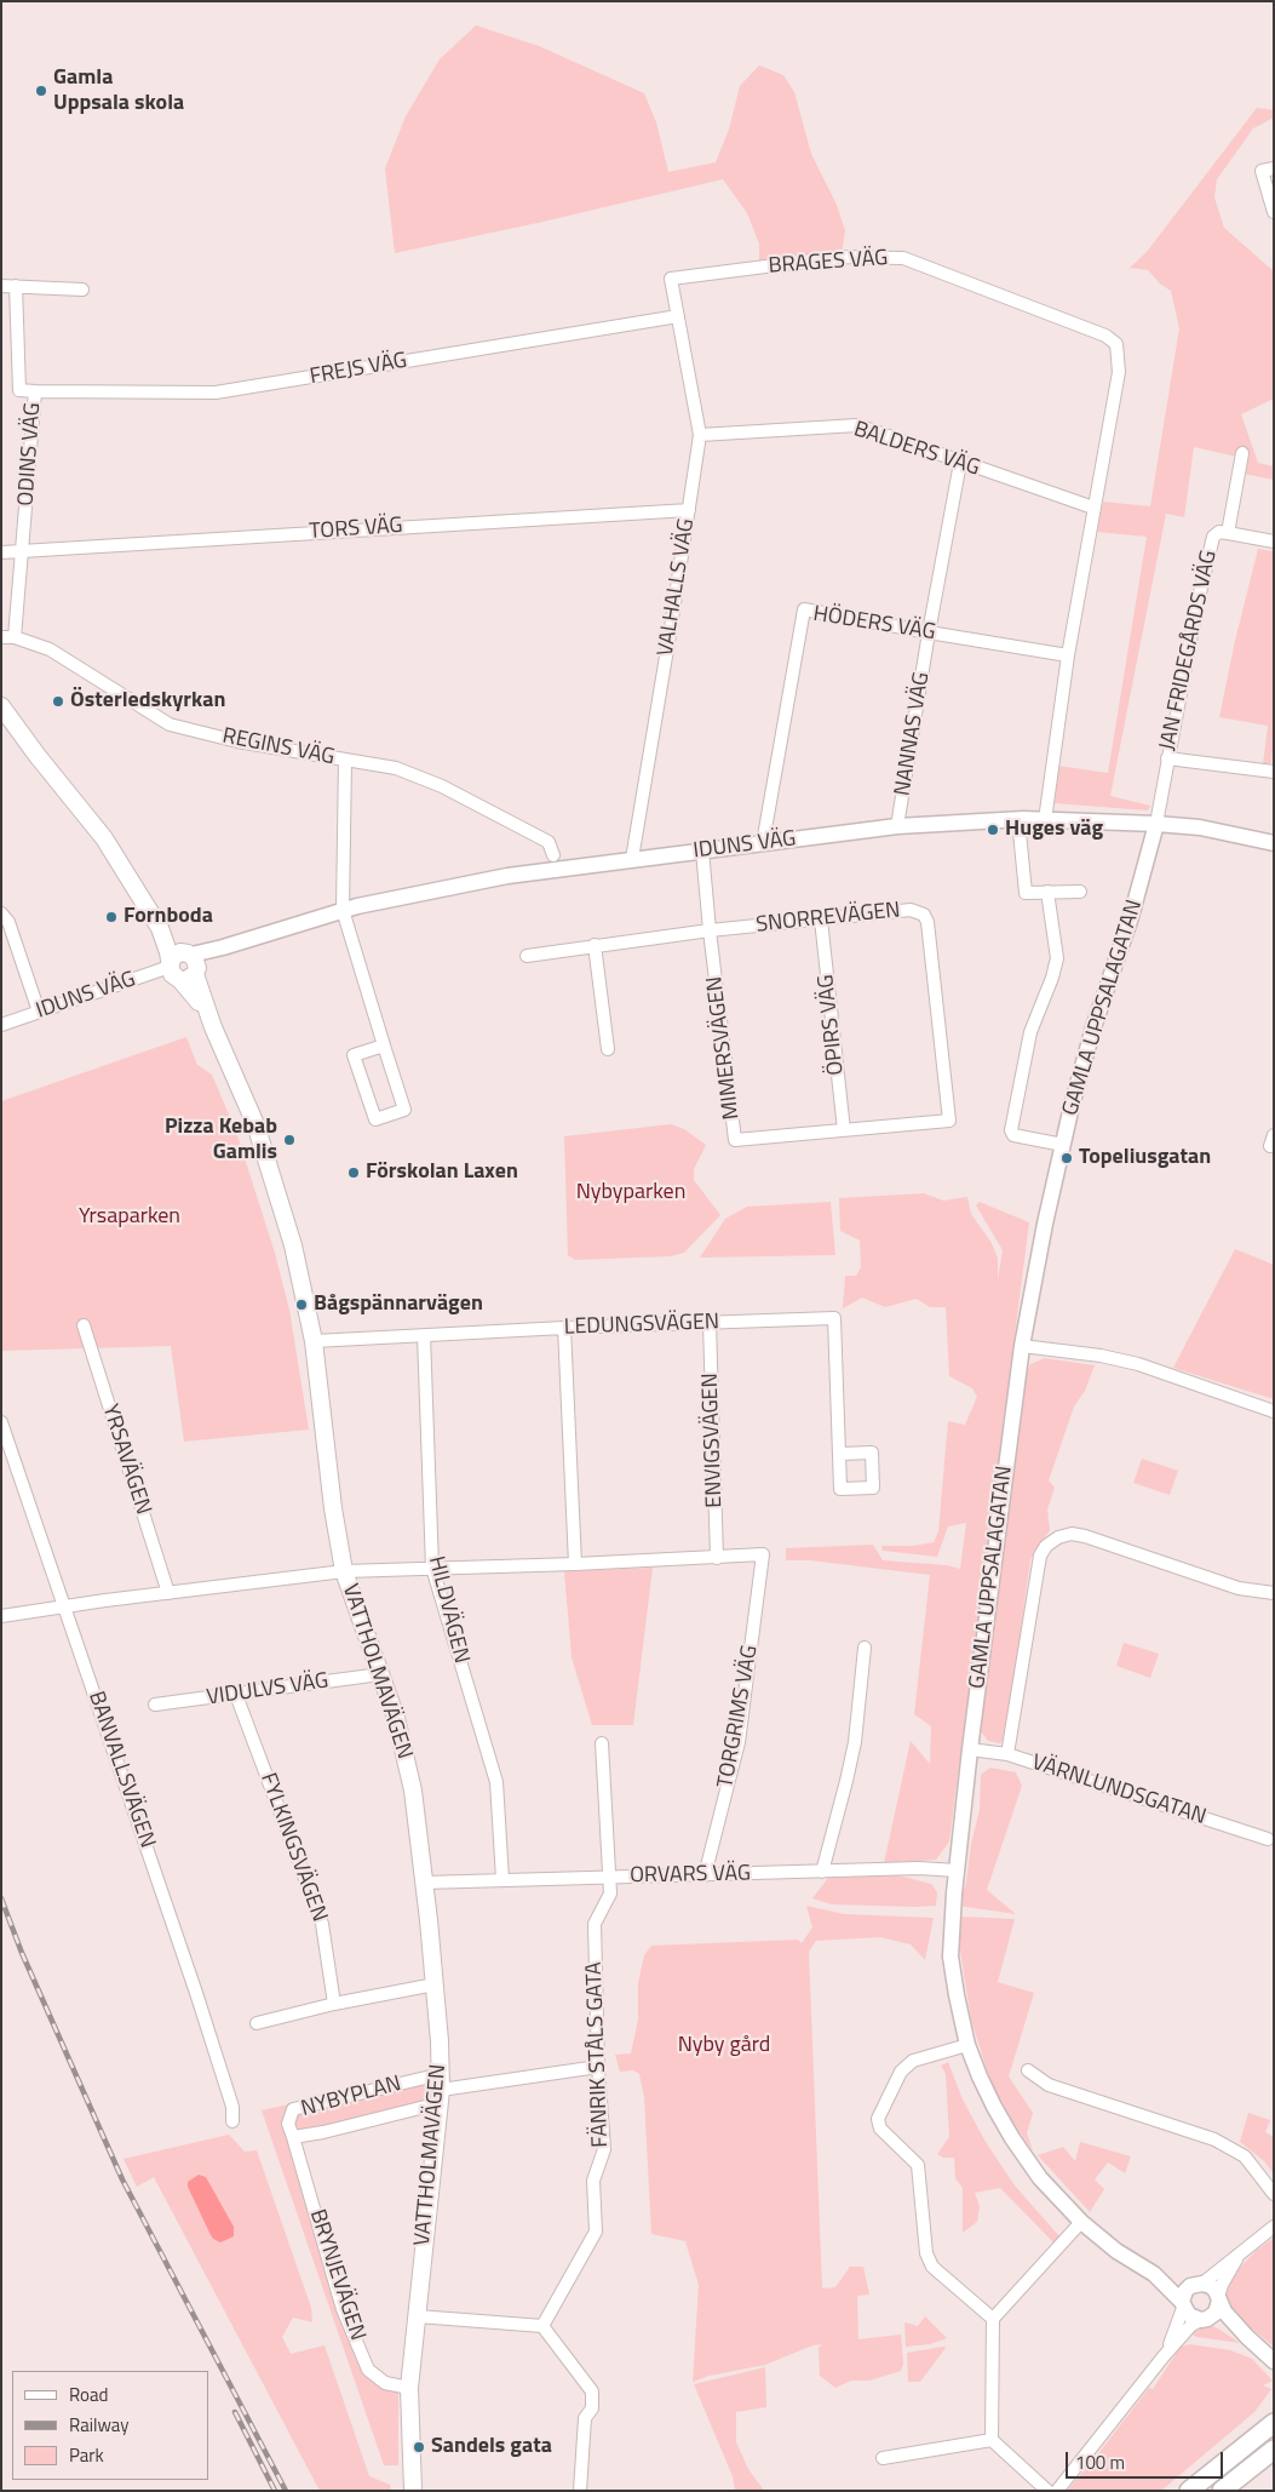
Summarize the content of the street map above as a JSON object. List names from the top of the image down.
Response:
{
  "streets": {
    "main road": ["VATTHOLMAVÄGEN"],
    "street": [
      "BRAGES VÄG",
      "FREJS VÄG",
      "BALDERS VÄG",
      "ODINS VÄG",
      "TORS VÄG",
      "VALHALLS VÄG",
      "HÖDERS VÄG",
      "JAN FRIDEGÅRDS VÄG",
      "NANNAS VÄG",
      "REGINS VÄG",
      "IDUNS VÄG",
      "SNORREVÄGEN",
      "GAMLA UPPSALAGATAN",
      "ÖPIRS VÄG",
      "MIMERSVÄGEN",
      "LEDUNGSVÄGEN",
      "ENVIGSVÄGEN",
      "YRSAVÄGEN",
      "HILDVÄGEN",
      "VIDULVS VÄG",
      "TORGRIMS VÄG",
      "BANVALLSVÄGEN",
      "VÄRNLUNDSGATAN",
      "FYLKINGSVÄGEN",
      "ORVARS VÄG",
      "FÄNRIK STÅLS GATA",
      "NYBYPLAN",
      "BRYNJEVÄGEN"
    ]
  },
  "crossings": [
    ["BRAGES VÄG", "FREJS VÄG"],
    ["BRAGES VÄG", "BALDERS VÄG"],
    ["BRAGES VÄG", "VALHALLS VÄG"],
    ["FREJS VÄG", "ODINS VÄG"],
    ["FREJS VÄG", "VALHALLS VÄG"],
    ["BALDERS VÄG", "VALHALLS VÄG"],
    ["BALDERS VÄG", "NANNAS VÄG"],
    ["ODINS VÄG", "TORS VÄG"],
    ["ODINS VÄG", "REGINS VÄG"],
    ["TORS VÄG", "VALHALLS VÄG"],
    ["VALHALLS VÄG", "IDUNS VÄG"],
    ["HÖDERS VÄG", "NANNAS VÄG"],
    ["HÖDERS VÄG", "IDUNS VÄG"],
    ["JAN FRIDEGÅRDS VÄG", "IDUNS VÄG"],
    ["JAN FRIDEGÅRDS VÄG", "GAMLA UPPSALAGATAN"],
    ["NANNAS VÄG", "IDUNS VÄG"],
    ["IDUNS VÄG", "GAMLA UPPSALAGATAN"],
    ["IDUNS VÄG", "MIMERSVÄGEN"],
    ["IDUNS VÄG", "VATTHOLMAVÄGEN"],
    ["SNORREVÄGEN", "ÖPIRS VÄG"],
    ["SNORREVÄGEN", "MIMERSVÄGEN"],
    ["GAMLA UPPSALAGATAN", "VÄRNLUNDSGATAN"],
    ["GAMLA UPPSALAGATAN", "ORVARS VÄG"],
    ["ÖPIRS VÄG", "MIMERSVÄGEN"],
    ["LEDUNGSVÄGEN", "ENVIGSVÄGEN"],
    ["LEDUNGSVÄGEN", "HILDVÄGEN"],
    ["LEDUNGSVÄGEN", "VATTHOLMAVÄGEN"],
    ["ENVIGSVÄGEN", "TORGRIMS VÄG"],
    ["HILDVÄGEN", "ORVARS VÄG"],
    ["VATTHOLMAVÄGEN", "VIDULVS VÄG"],
    ["VATTHOLMAVÄGEN", "ORVARS VÄG"],
    ["VATTHOLMAVÄGEN", "NYBYPLAN"],
    ["VATTHOLMAVÄGEN", "BRYNJEVÄGEN"],
    ["VIDULVS VÄG", "FYLKINGSVÄGEN"],
    ["TORGRIMS VÄG", "ORVARS VÄG"],
    ["ORVARS VÄG", "FÄNRIK STÅLS GATA"],
    ["NYBYPLAN", "BRYNJEVÄGEN"]
  ],
  "parks": ["Nybyparken", "Yrsaparken", "Nyby gård"],
  "places": [
    "Gamla Uppsala skola",
    "Österledskyrkan",
    "Huges väg",
    "Fornboda",
    "Pizza Kebab Gamlis",
    "Topeliusgatan",
    "Förskolan Laxen",
    "Bågspännarvägen",
    "Sandels gata"
  ],
  "legend": ["Road", "Railway", "Park"],
  "scale_bar": "100 m"
}
